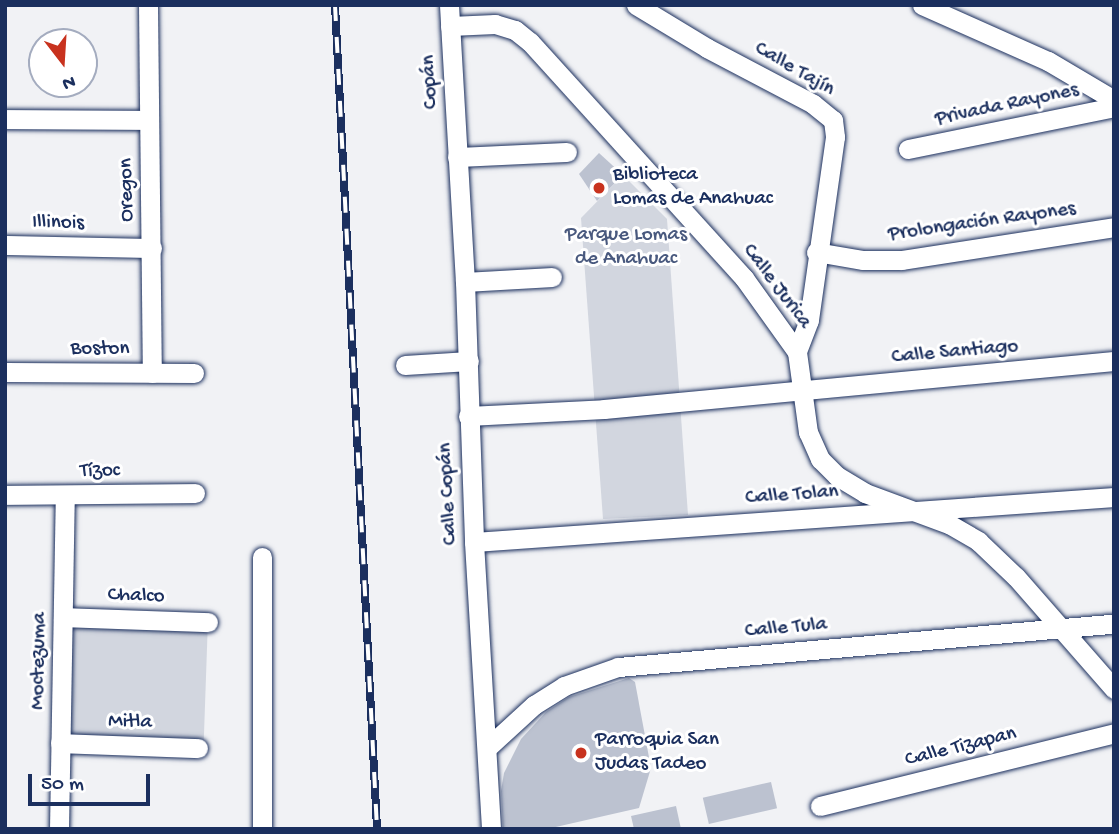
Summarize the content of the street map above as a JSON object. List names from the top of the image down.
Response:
{
  "streets": {
    "street": [
      "Calle Tajín",
      "Copán",
      "Privada Rayones",
      "Oregon",
      "Prolongación Rayones",
      "Illinois",
      "Calle Jurica",
      "Boston",
      "Calle Santiago",
      "Tízoc",
      "Calle Copán",
      "Calle Tolan",
      "Chalco",
      "Calle Tula",
      "Moctezuma",
      "Mitla",
      "Calle Tizapan"
    ]
  },
  "crossings": [
    ["Calle Tajín", "Prolongación Rayones"],
    ["Calle Tajín", "Calle Jurica"],
    ["Copán", "Calle Jurica"],
    ["Copán", "Calle Copán"],
    ["Oregon", "Illinois"],
    ["Oregon", "Boston"],
    ["Calle Jurica", "Calle Santiago"],
    ["Calle Jurica", "Calle Tolan"],
    ["Calle Jurica", "Calle Tula"],
    ["Calle Santiago", "Calle Copán"],
    ["Tízoc", "Moctezuma"],
    ["Calle Copán", "Calle Tolan"],
    ["Calle Copán", "Calle Tula"],
    ["Chalco", "Moctezuma"],
    ["Moctezuma", "Mitla"]
  ],
  "parks": ["Parque Lomas de Anahuac"],
  "places": ["Biblioteca Lomas de Anahuac", "Parroquia San Judas Tadeo"],
  "scale_bar": "50 m",
  "north": "bottom"
}
